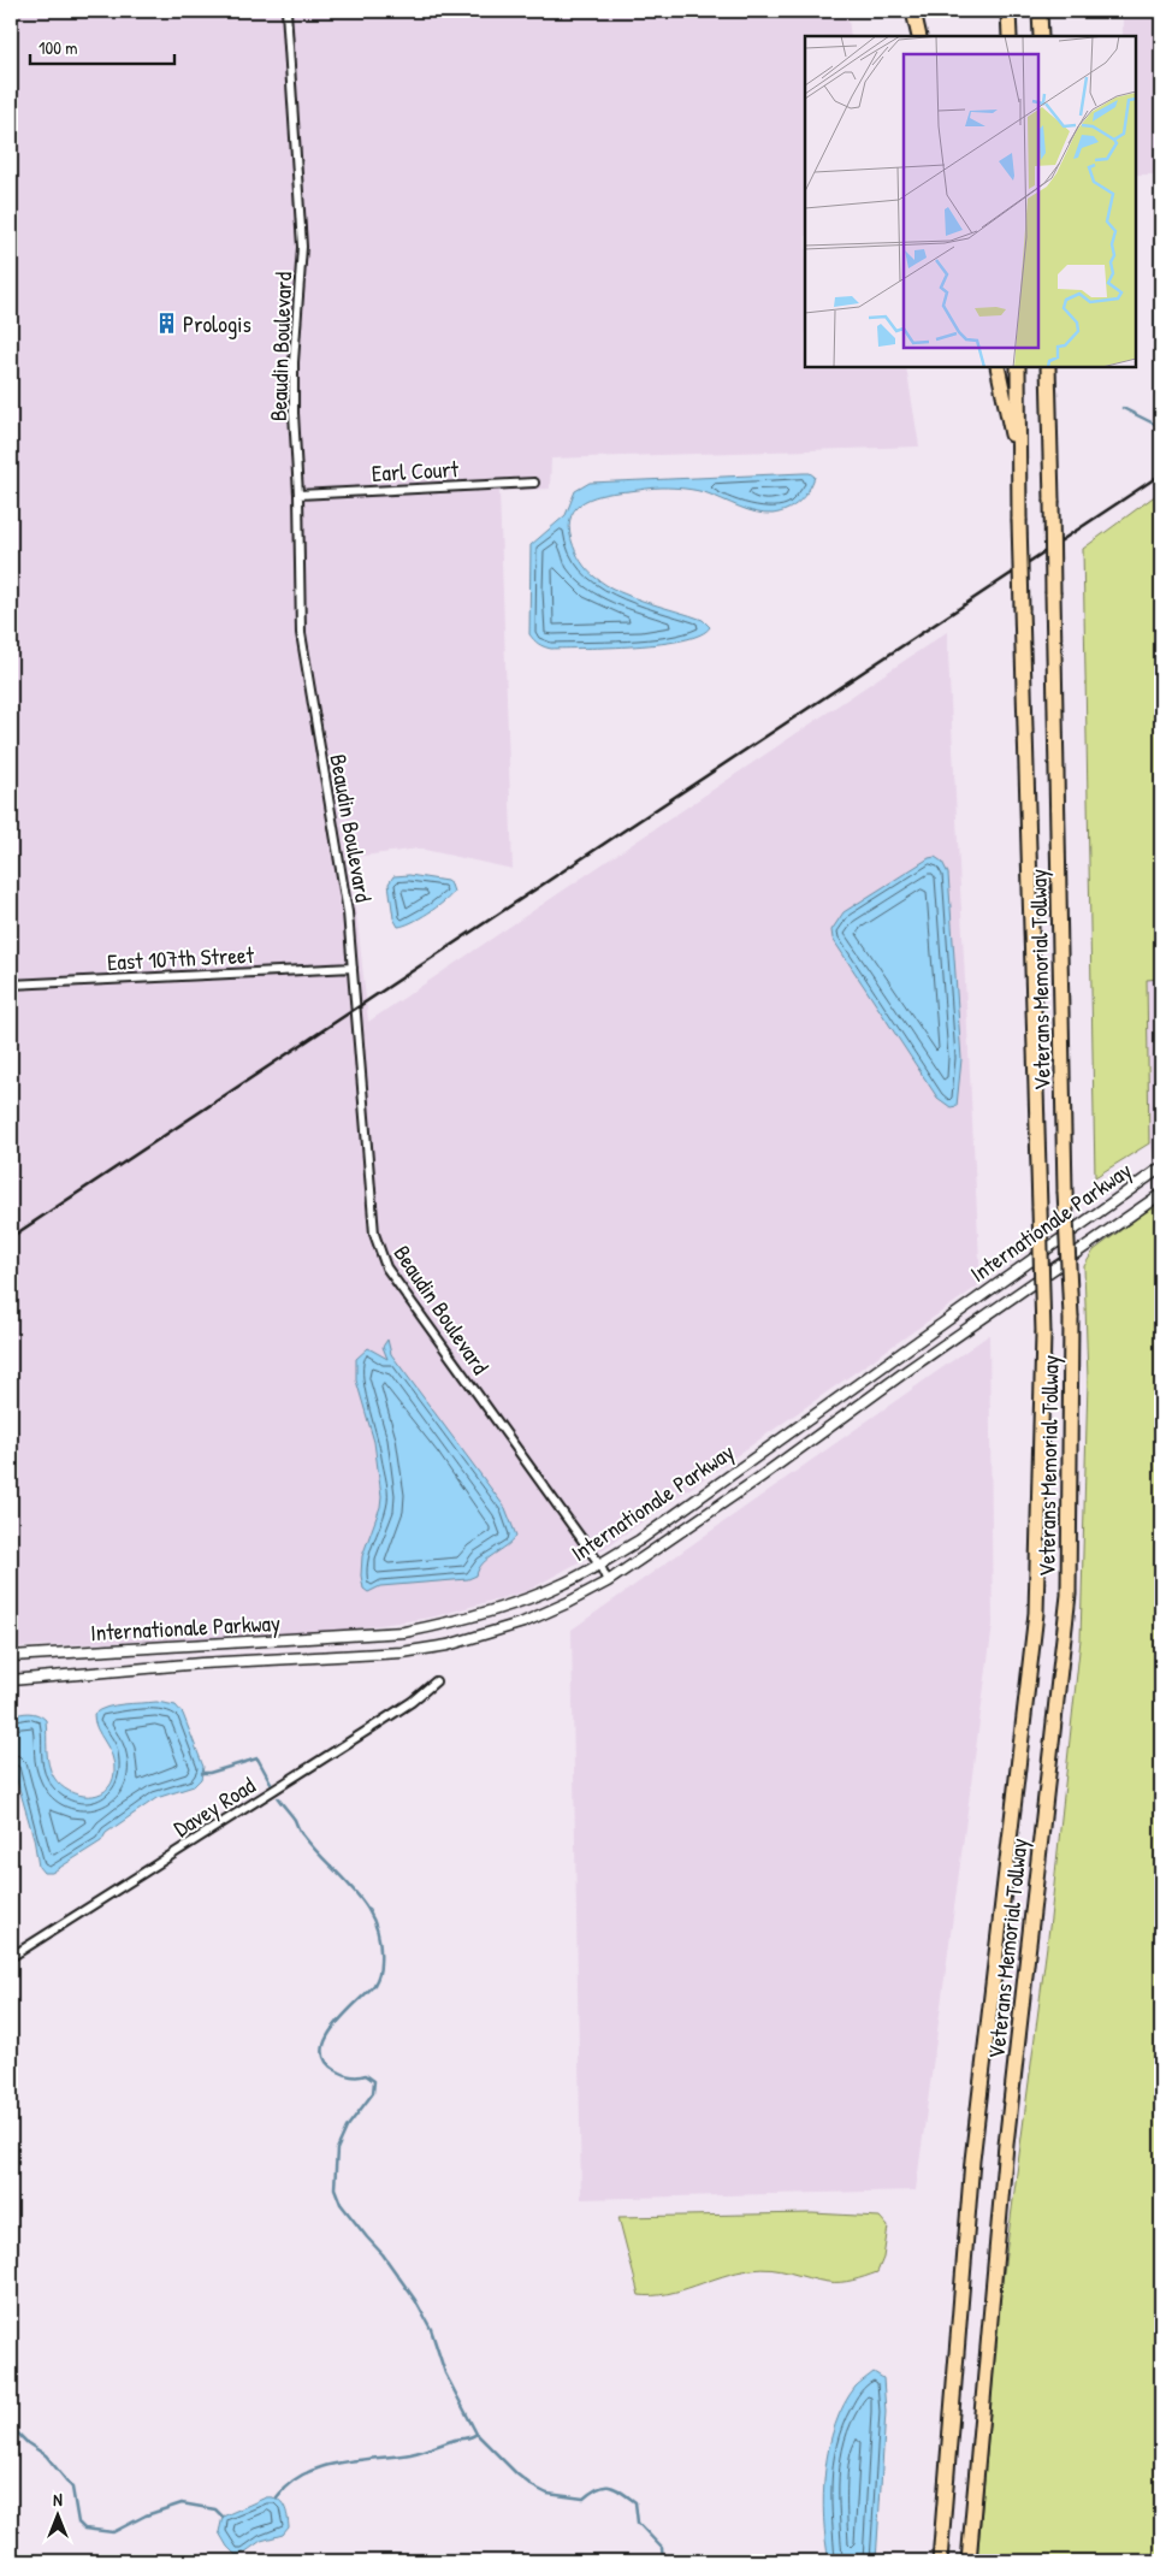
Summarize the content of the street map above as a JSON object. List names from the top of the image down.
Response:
{
  "streets": {
    "highway": ["Veterans Memorial Tollway"],
    "street": [
      "Beaudin Boulevard",
      "Earl Court",
      "East 107th Street",
      "Internationale Parkway",
      "Davey Road"
    ]
  },
  "crossings": [
    ["Beaudin Boulevard", "Earl Court"],
    ["Beaudin Boulevard", "East 107th Street"],
    ["Beaudin Boulevard", "Internationale Parkway"]
  ],
  "places": {
    "building": ["Prologis"]
  },
  "scale_bar": "100 m",
  "north": "top"
}
